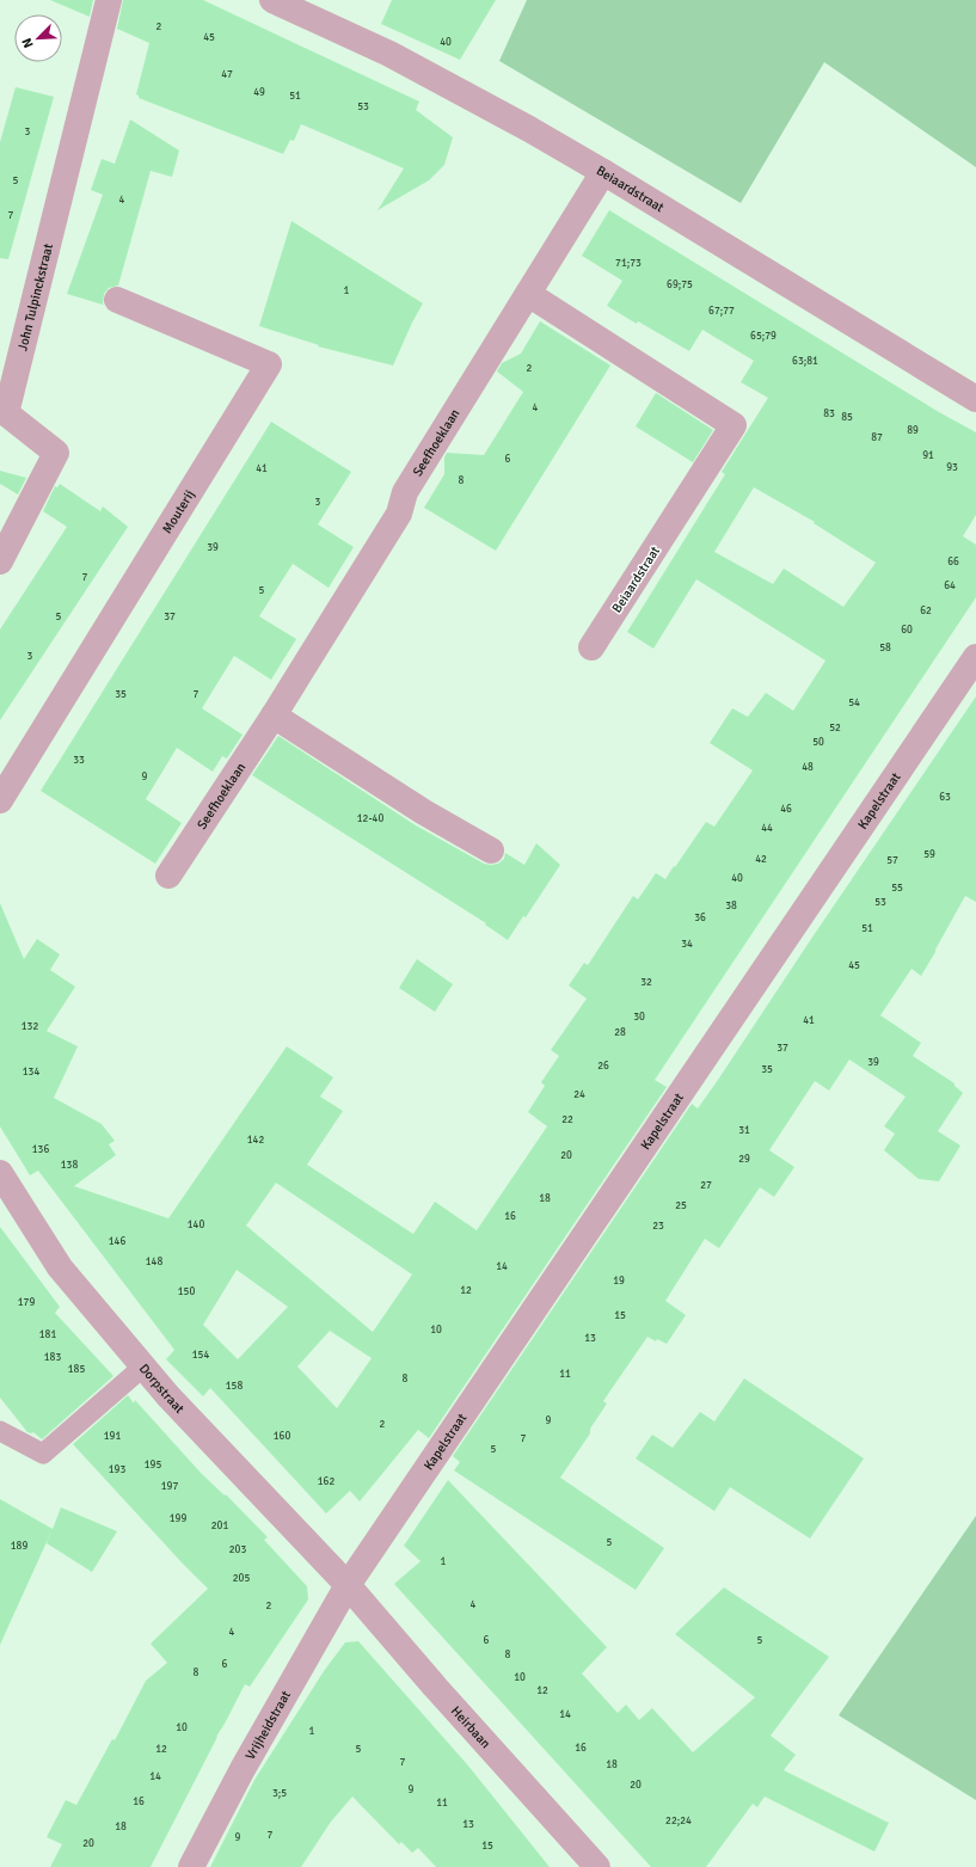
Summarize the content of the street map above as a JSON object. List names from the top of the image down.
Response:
{
  "streets": {
    "street": [
      "Beiaardstraat",
      "John Tulpinckstraat",
      "Seefhoeklaan",
      "Mouterij",
      "Kapelstraat",
      "Dorpstraat",
      "Vrijheidstraat",
      "Heirbaan"
    ]
  },
  "crossings": [
    ["Beiaardstraat", "Seefhoeklaan"],
    ["Kapelstraat", "Dorpstraat"],
    ["Kapelstraat", "Vrijheidstraat"],
    ["Kapelstraat", "Heirbaan"],
    ["Dorpstraat", "Vrijheidstraat"],
    ["Dorpstraat", "Heirbaan"],
    ["Vrijheidstraat", "Heirbaan"]
  ],
  "house_numbers": [
    "2",
    "45",
    "40",
    "47",
    "49",
    "51",
    "53",
    "3",
    "5",
    "4",
    "7",
    "71;73",
    "69;75",
    "1",
    "67;77",
    "65;79",
    "63;81",
    "2",
    "4",
    "83",
    "85",
    "89",
    "87",
    "91",
    "6",
    "93",
    "41",
    "8",
    "3",
    "39",
    "66",
    "7",
    "64",
    "5",
    "62",
    "5",
    "37",
    "60",
    "58",
    "3",
    "35",
    "7",
    "54",
    "52",
    "50",
    "33",
    "48",
    "9",
    "63",
    "46",
    "12-40",
    "44",
    "59",
    "42",
    "57",
    "40",
    "55",
    "53",
    "38",
    "36",
    "51",
    "34",
    "45",
    "32",
    "30",
    "41",
    "132",
    "28",
    "37",
    "39",
    "26",
    "35",
    "134",
    "24",
    "22",
    "31",
    "142",
    "136",
    "20",
    "29",
    "138",
    "27",
    "18",
    "25",
    "16",
    "140",
    "23",
    "146",
    "148",
    "14",
    "19",
    "12",
    "150",
    "179",
    "15",
    "10",
    "181",
    "13",
    "154",
    "183",
    "185",
    "11",
    "8",
    "158",
    "9",
    "2",
    "191",
    "160",
    "7",
    "5",
    "195",
    "193",
    "162",
    "197",
    "199",
    "201",
    "5",
    "189",
    "203",
    "1",
    "205",
    "4",
    "2",
    "4",
    "6",
    "5",
    "8",
    "6",
    "8",
    "10",
    "12",
    "14",
    "10",
    "1",
    "16",
    "12",
    "5",
    "7",
    "18",
    "14",
    "20",
    "9",
    "3;5",
    "16",
    "11",
    "22;24",
    "13",
    "18",
    "7",
    "9",
    "20",
    "15"
  ],
  "north": "bottom left"
}
